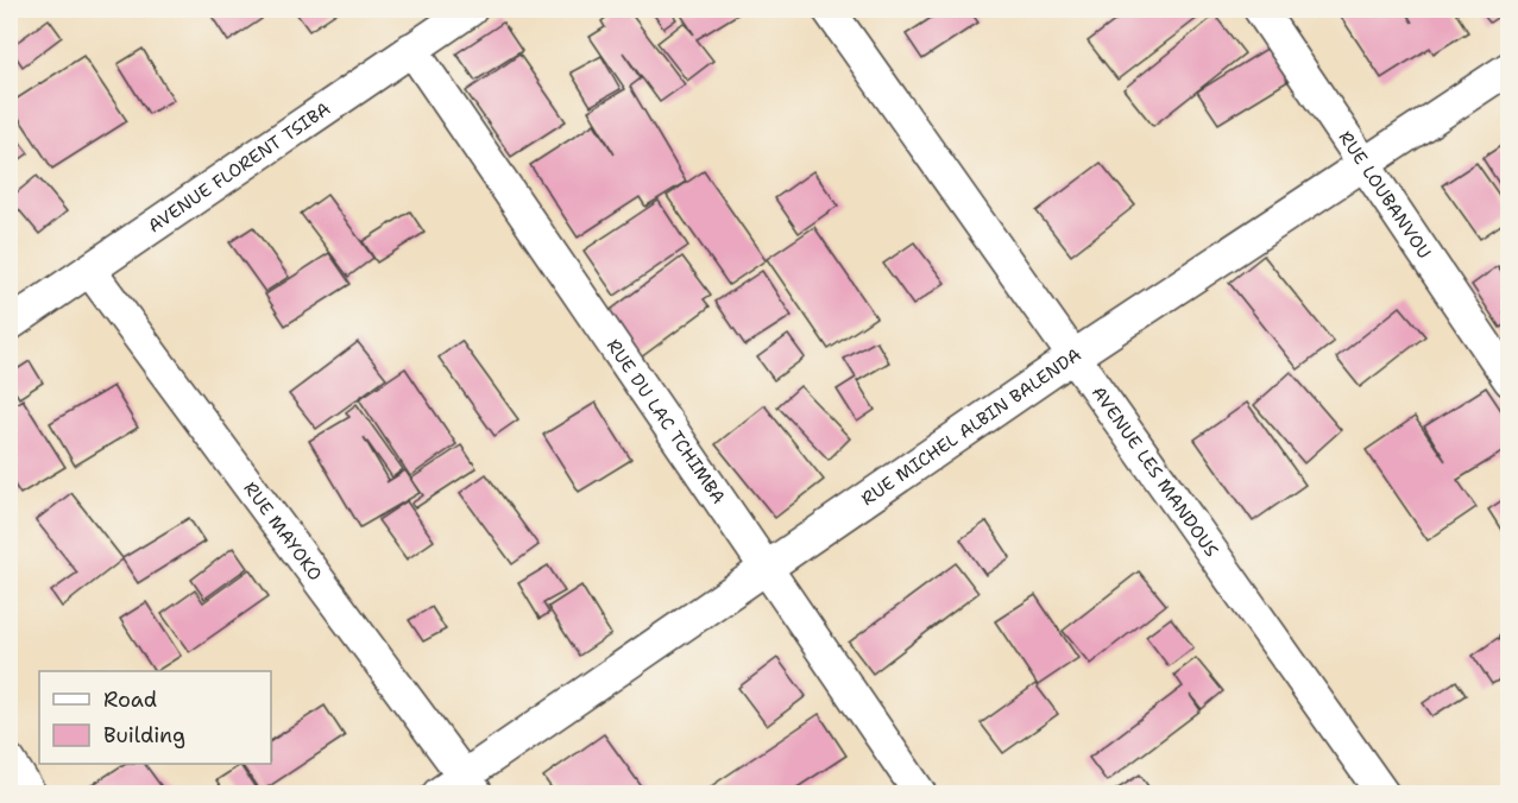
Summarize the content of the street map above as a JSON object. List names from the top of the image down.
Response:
{
  "streets": {
    "street": [
      "AVENUE FLORENT TSIBA",
      "RUE LOUBANVOU",
      "RUE DU LAC TCHIMBA",
      "RUE MICHEL ALBIN BALENDA",
      "AVENUE LES MANDOUS",
      "RUE MAYOKO"
    ]
  },
  "crossings": [
    ["AVENUE FLORENT TSIBA", "RUE DU LAC TCHIMBA"],
    ["AVENUE FLORENT TSIBA", "RUE MAYOKO"],
    ["RUE LOUBANVOU", "RUE MICHEL ALBIN BALENDA"],
    ["RUE DU LAC TCHIMBA", "RUE MICHEL ALBIN BALENDA"],
    ["RUE MICHEL ALBIN BALENDA", "AVENUE LES MANDOUS"],
    ["RUE MICHEL ALBIN BALENDA", "RUE MAYOKO"]
  ],
  "legend": ["Road", "Building"]
}
